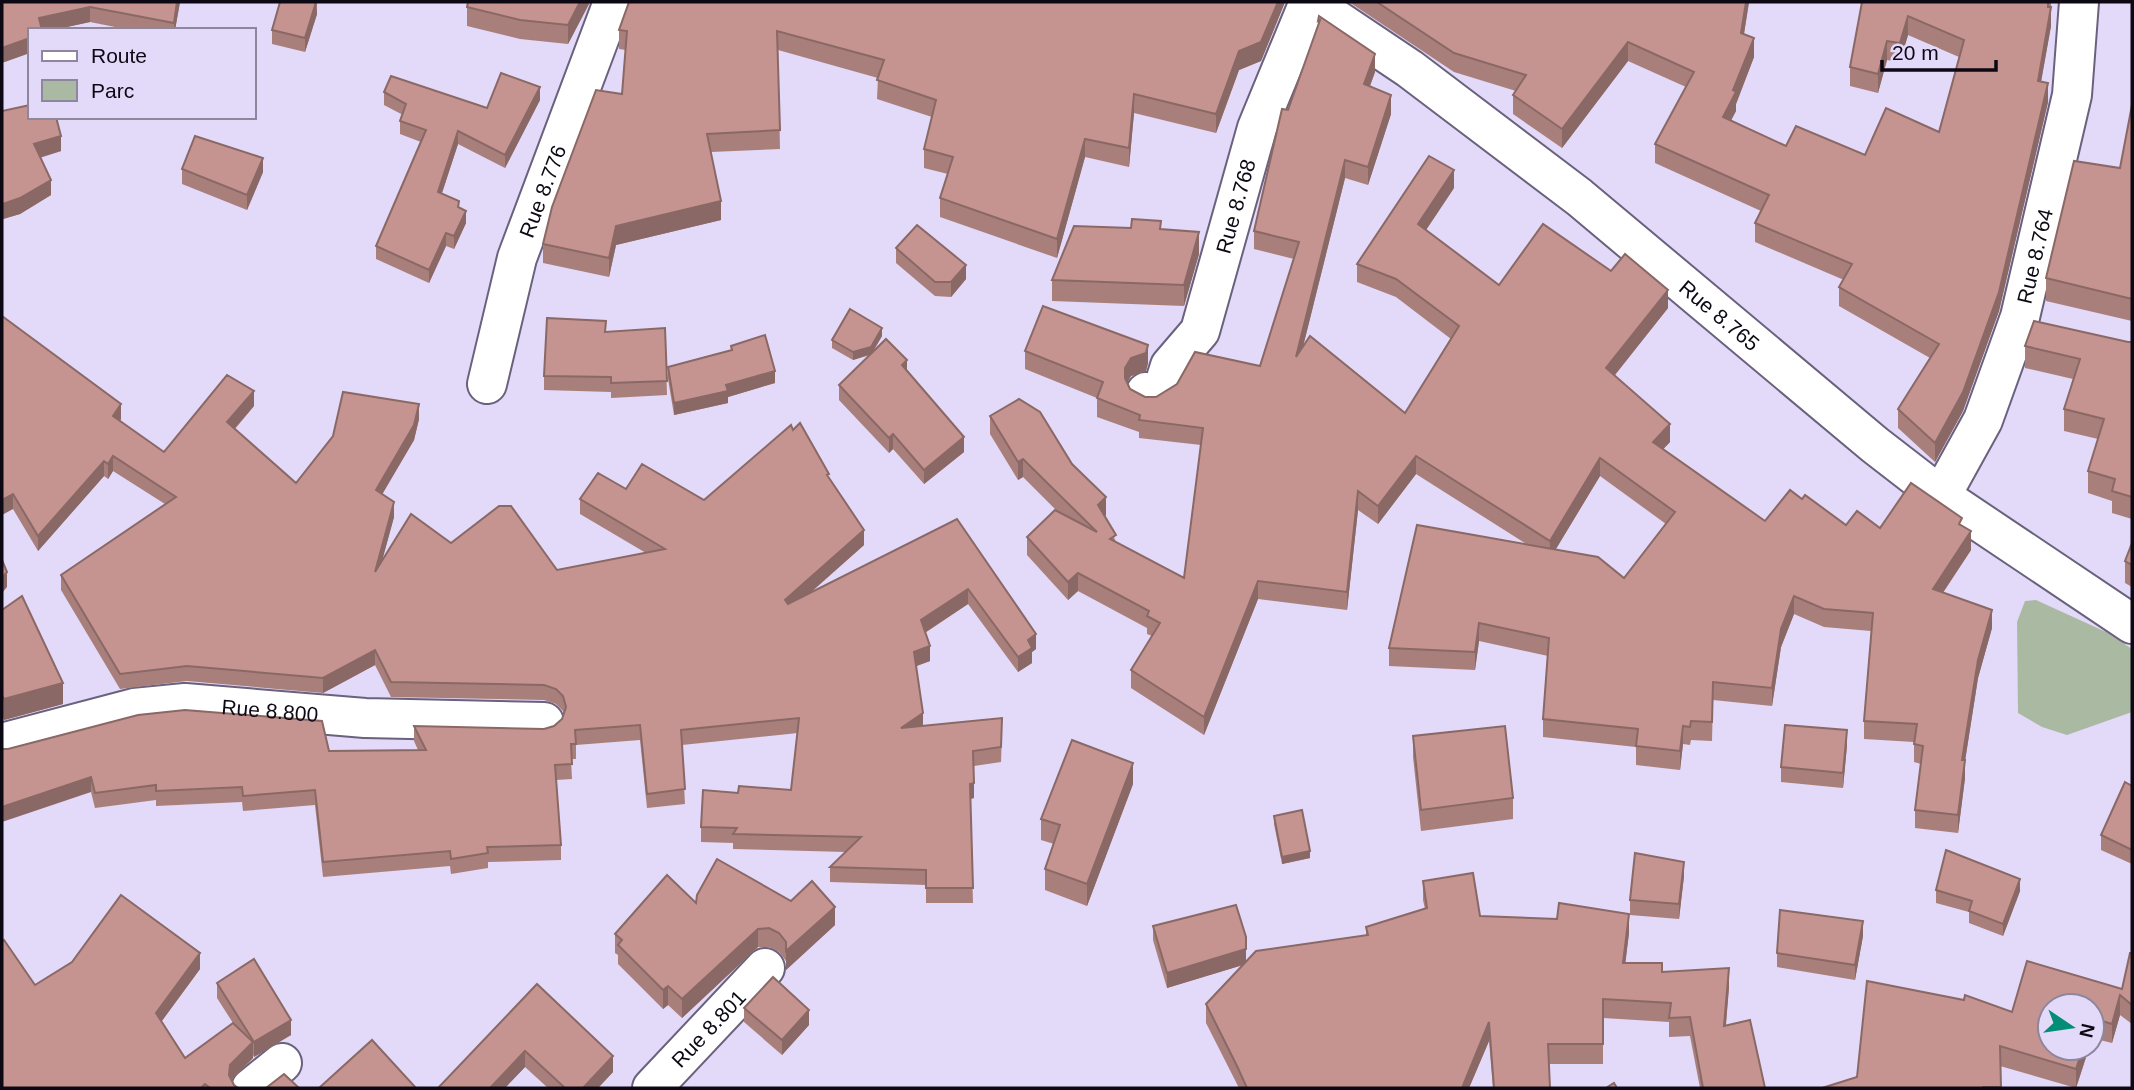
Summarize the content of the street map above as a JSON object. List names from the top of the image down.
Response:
{
  "streets": {
    "street": [
      "Rue 8.776",
      "Rue 8.768",
      "Rue 8.764",
      "Rue 8.765",
      "Rue 8.800",
      "Rue 8.801"
    ]
  },
  "crossings": [
    ["Rue 8.768", "Rue 8.765"],
    ["Rue 8.764", "Rue 8.765"]
  ],
  "legend": ["Route", "Parc"],
  "scale_bar": "20 m",
  "north": "right"
}
